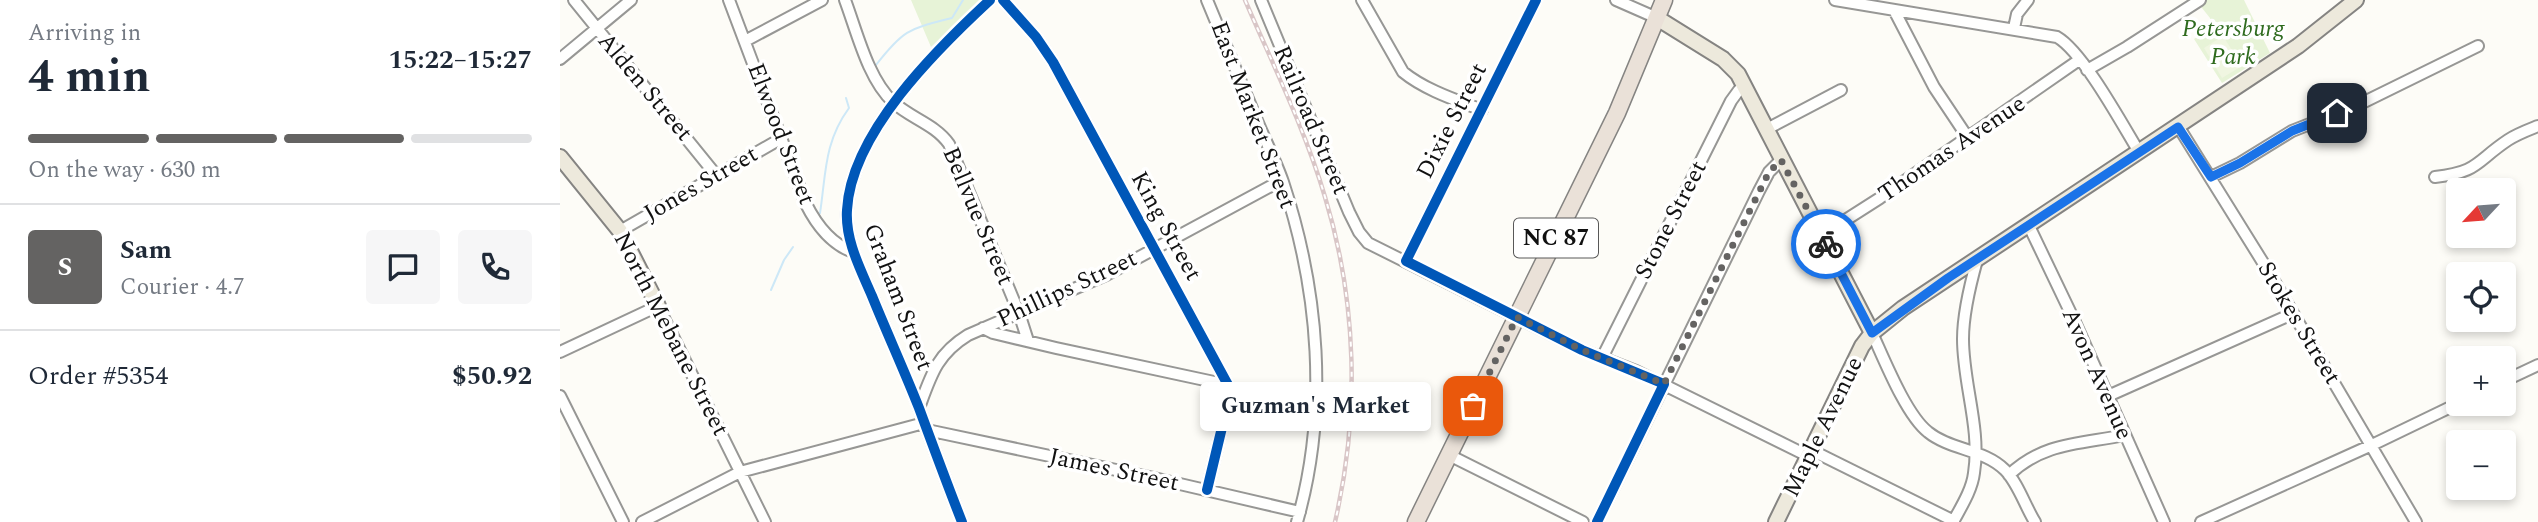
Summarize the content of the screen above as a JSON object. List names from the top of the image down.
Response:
{
  "streets": {
    "highway": ["NC 87"],
    "main road": ["North Mebane Street", "Maple Avenue"],
    "street": [
      "Alden Street",
      "East Market Street",
      "Railroad Street",
      "Dixie Street",
      "Elwood Street",
      "Thomas Avenue",
      "Jones Street",
      "Bellvue Street",
      "Stone Street",
      "King Street",
      "Phillips Street",
      "Graham Street",
      "Stokes Street",
      "Avon Avenue",
      "James Street"
    ]
  },
  "crossings": [
    ["Alden Street", "Jones Street"],
    ["East Market Street", "Phillips Street"],
    ["East Market Street", "James Street"],
    ["Railroad Street", "Dixie Street"],
    ["Elwood Street", "Jones Street"],
    ["Elwood Street", "Graham Street"],
    ["Jones Street", "North Mebane Street"],
    ["Bellvue Street", "Phillips Street"],
    ["Bellvue Street", "Graham Street"],
    ["King Street", "Phillips Street"],
    ["Phillips Street", "Graham Street"],
    ["Graham Street", "James Street"],
    ["Stokes Street", "Maple Avenue"],
    ["North Mebane Street", "James Street"],
    ["Avon Avenue", "Maple Avenue"]
  ],
  "parks": ["Petersburg Park"],
  "places": ["Guzman's Market"],
  "north": "bottom left",
  "page": {
    "heading": ["4 min", "Arriving in", "15:22–15:27"],
    "panel": [
      "Sam",
      "Courier · 4.7",
      "Order #5354",
      "$50.92"
    ],
    "bar": "On the way · 630 m",
    "map_buttons": ["+", "−"],
    "round": "S",
    "bubble": "Guzman's Market"
  }
}
